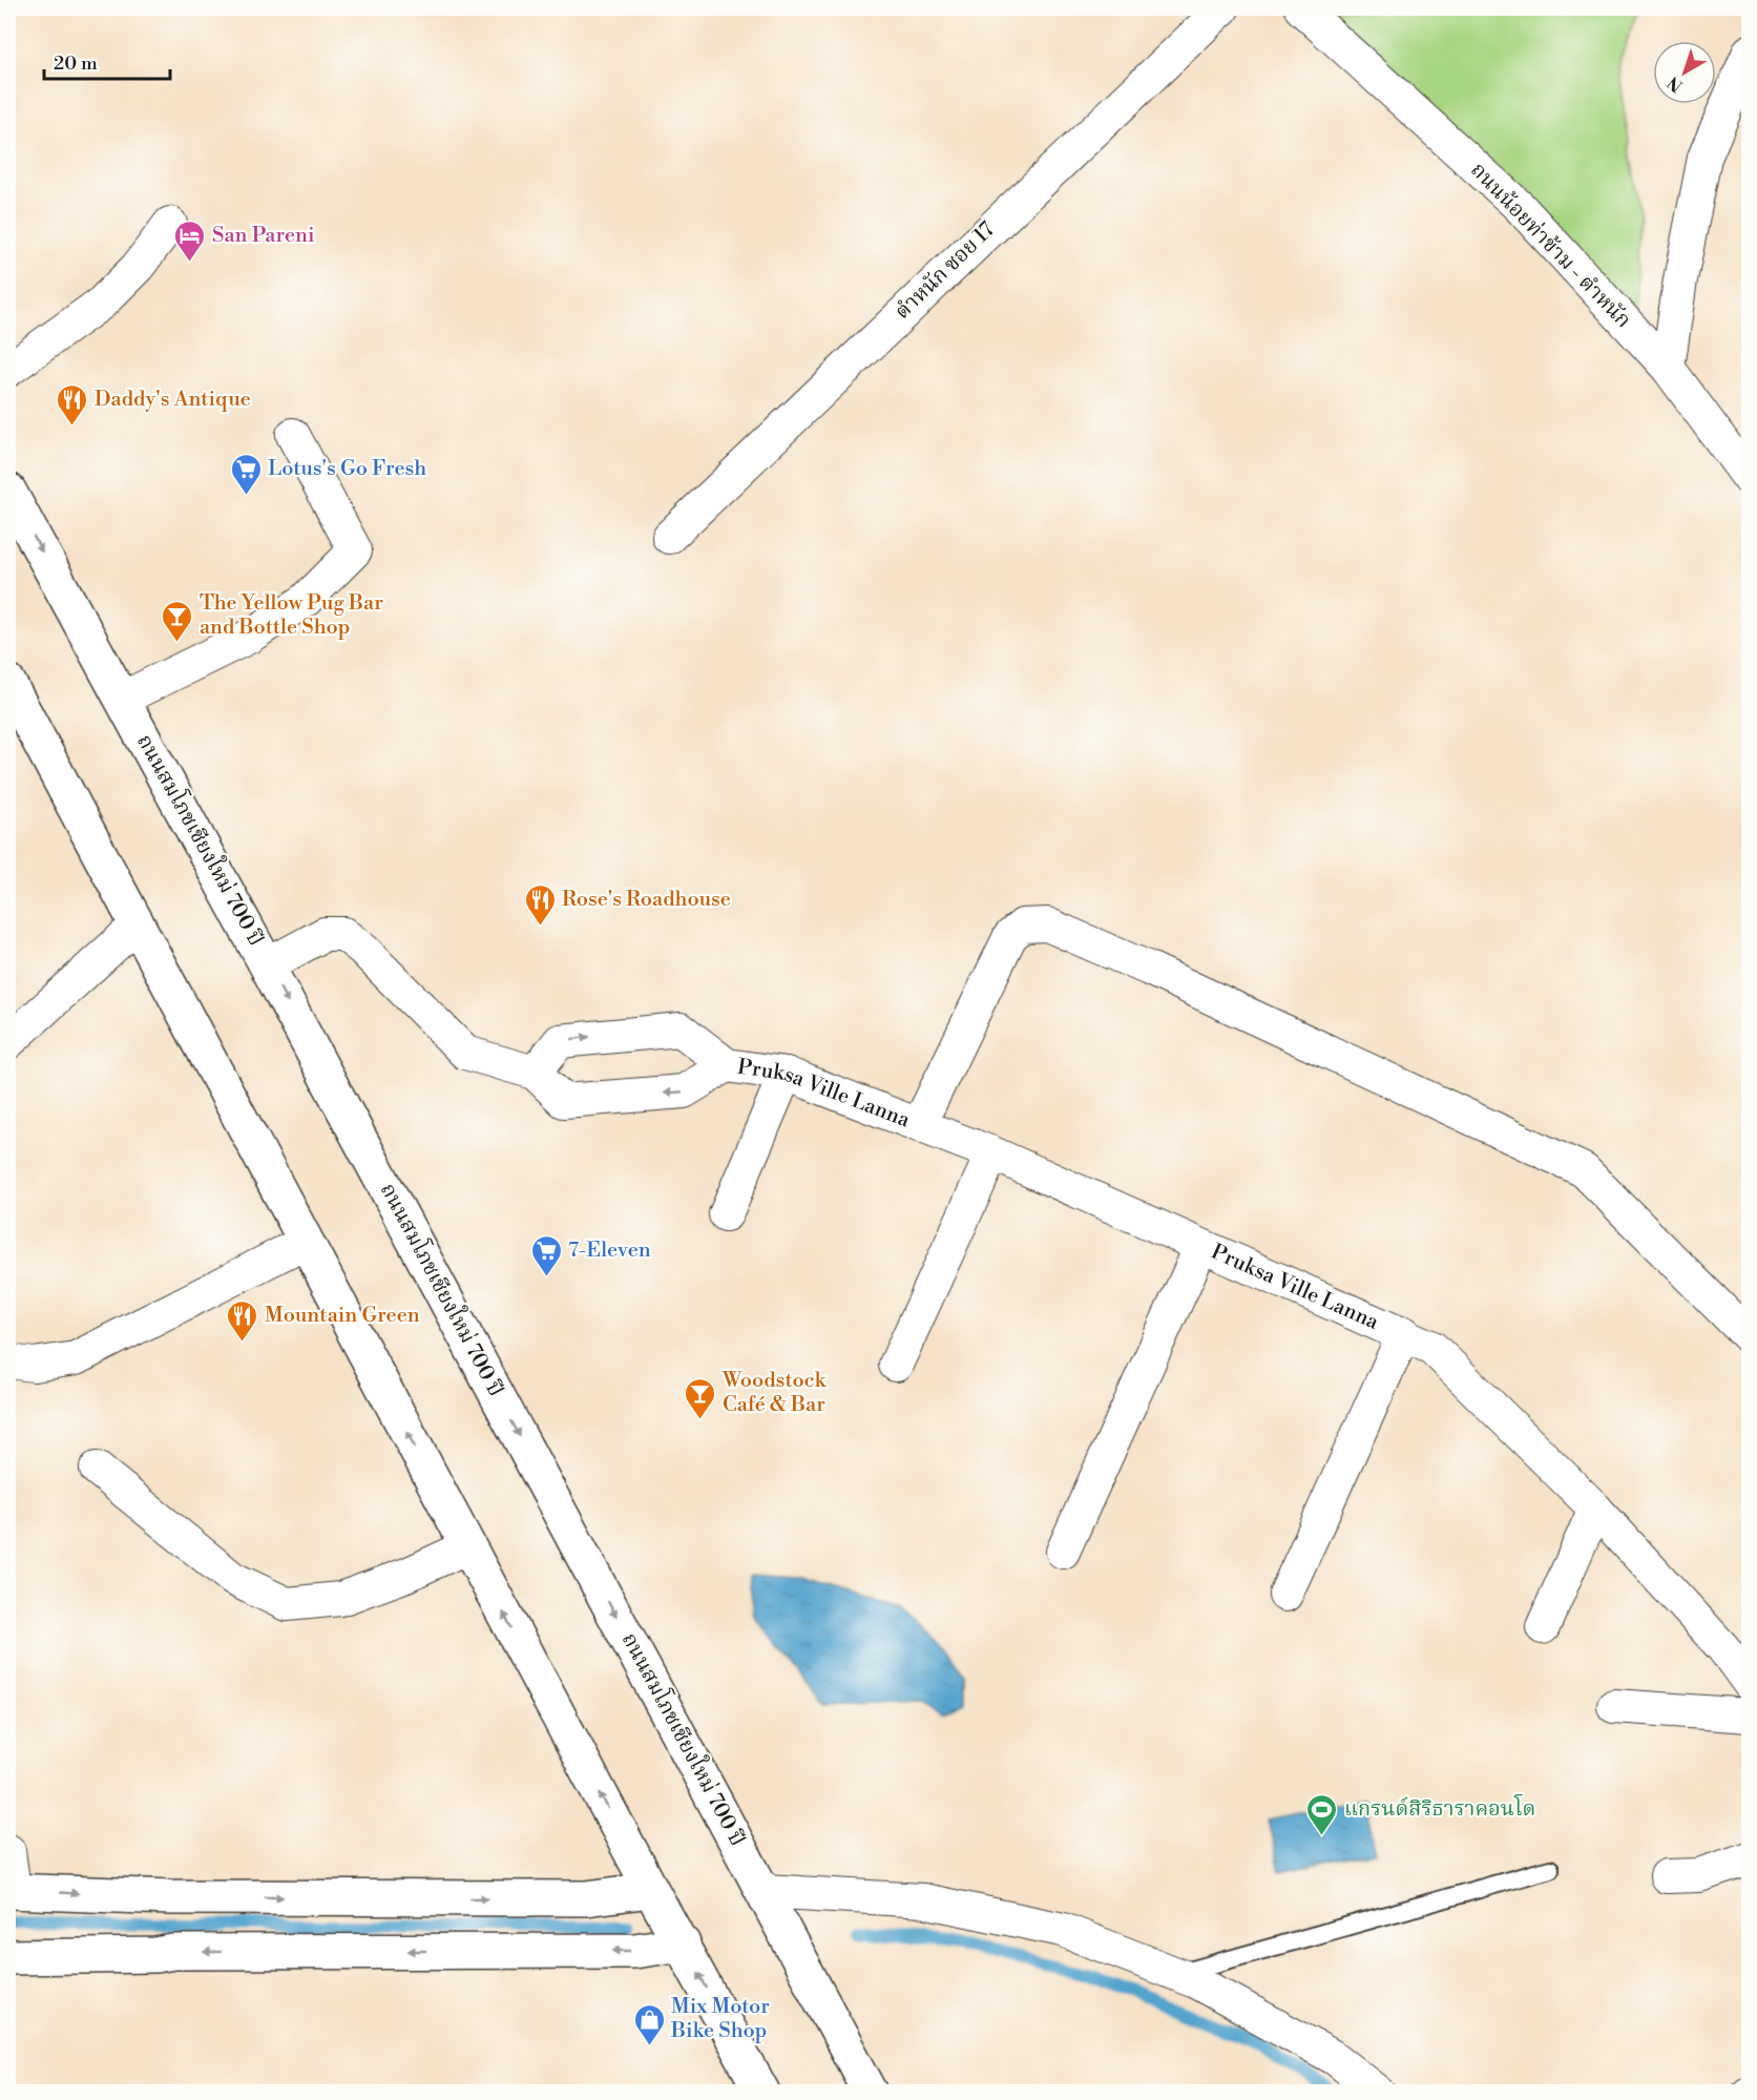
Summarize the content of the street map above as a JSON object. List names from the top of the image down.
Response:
{
  "streets": {
    "main road": ["ถนนสมโภชเชียงใหม่ 700 ปี"],
    "street": ["ถนนน้อยท่าข้าม - ตำหนัก", "ตำหนัก ซอย 17", "Pruksa Ville Lanna"]
  },
  "places": {
    "hotel": ["San Pareni"],
    "restaurant": ["Daddy's Antique", "Rose's Roadhouse", "Mountain Green"],
    "supermarket": ["Lotus's Go Fresh", "7-Eleven"],
    "bar": ["The Yellow Pug Bar and Bottle Shop", "Woodstock Café & Bar"],
    "sports": ["แกรนด์สิริธาราคอนโด"],
    "shop": ["Mix Motor Bike Shop"]
  },
  "scale_bar": "20 m",
  "north": "bottom left"
}
